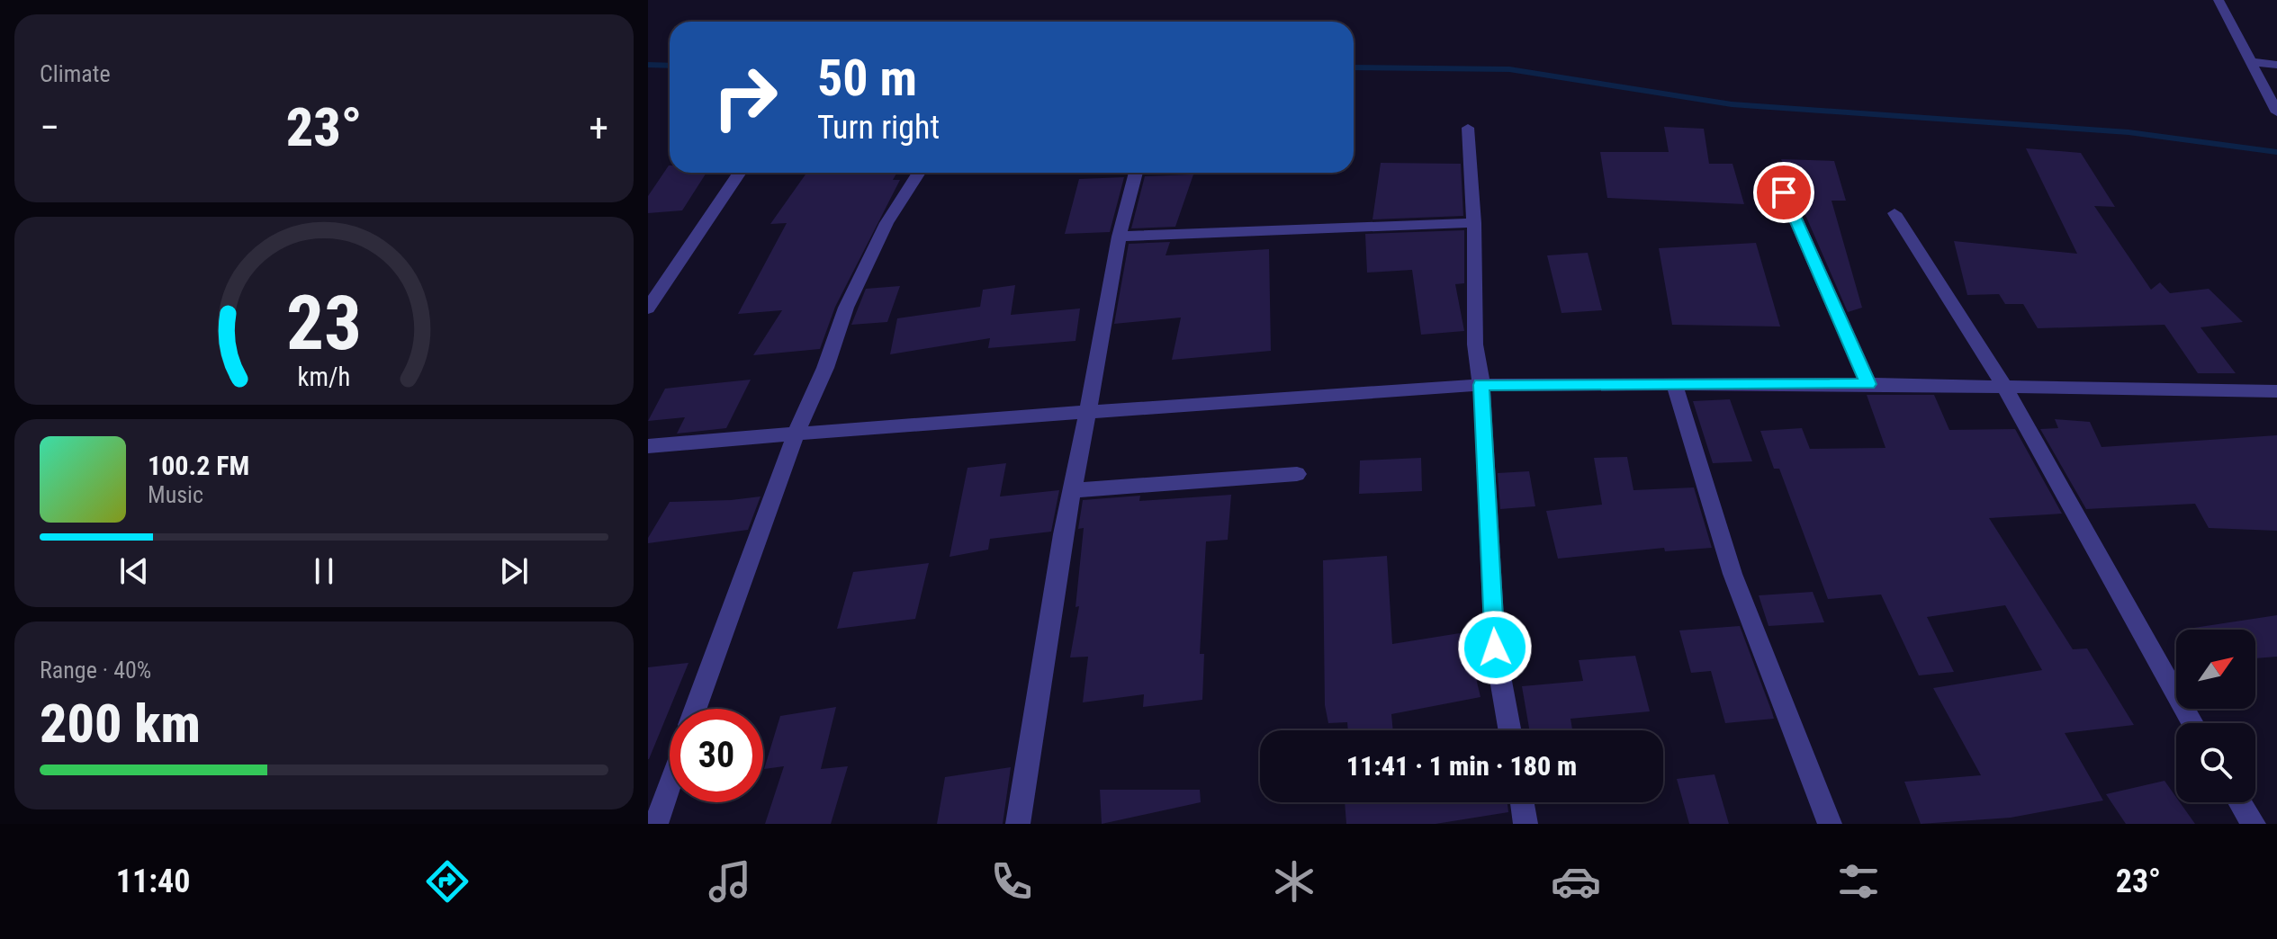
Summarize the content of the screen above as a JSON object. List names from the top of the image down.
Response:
{
  "north": "top right",
  "page": {
    "tile": [
      "Climate",
      ["Range · 40%", "200 km"]
    ],
    "turn": ["50 m", "Turn right"],
    "heat": ["−", "23°", "+"],
    "song": ["100.2 FM", "Music"],
    "limit": "30",
    "trip": "11:41 · 1 min · 180 m",
    "tabs": ["11:40", "23°"],
    "gauge": ["23", "km/h"]
  }
}
